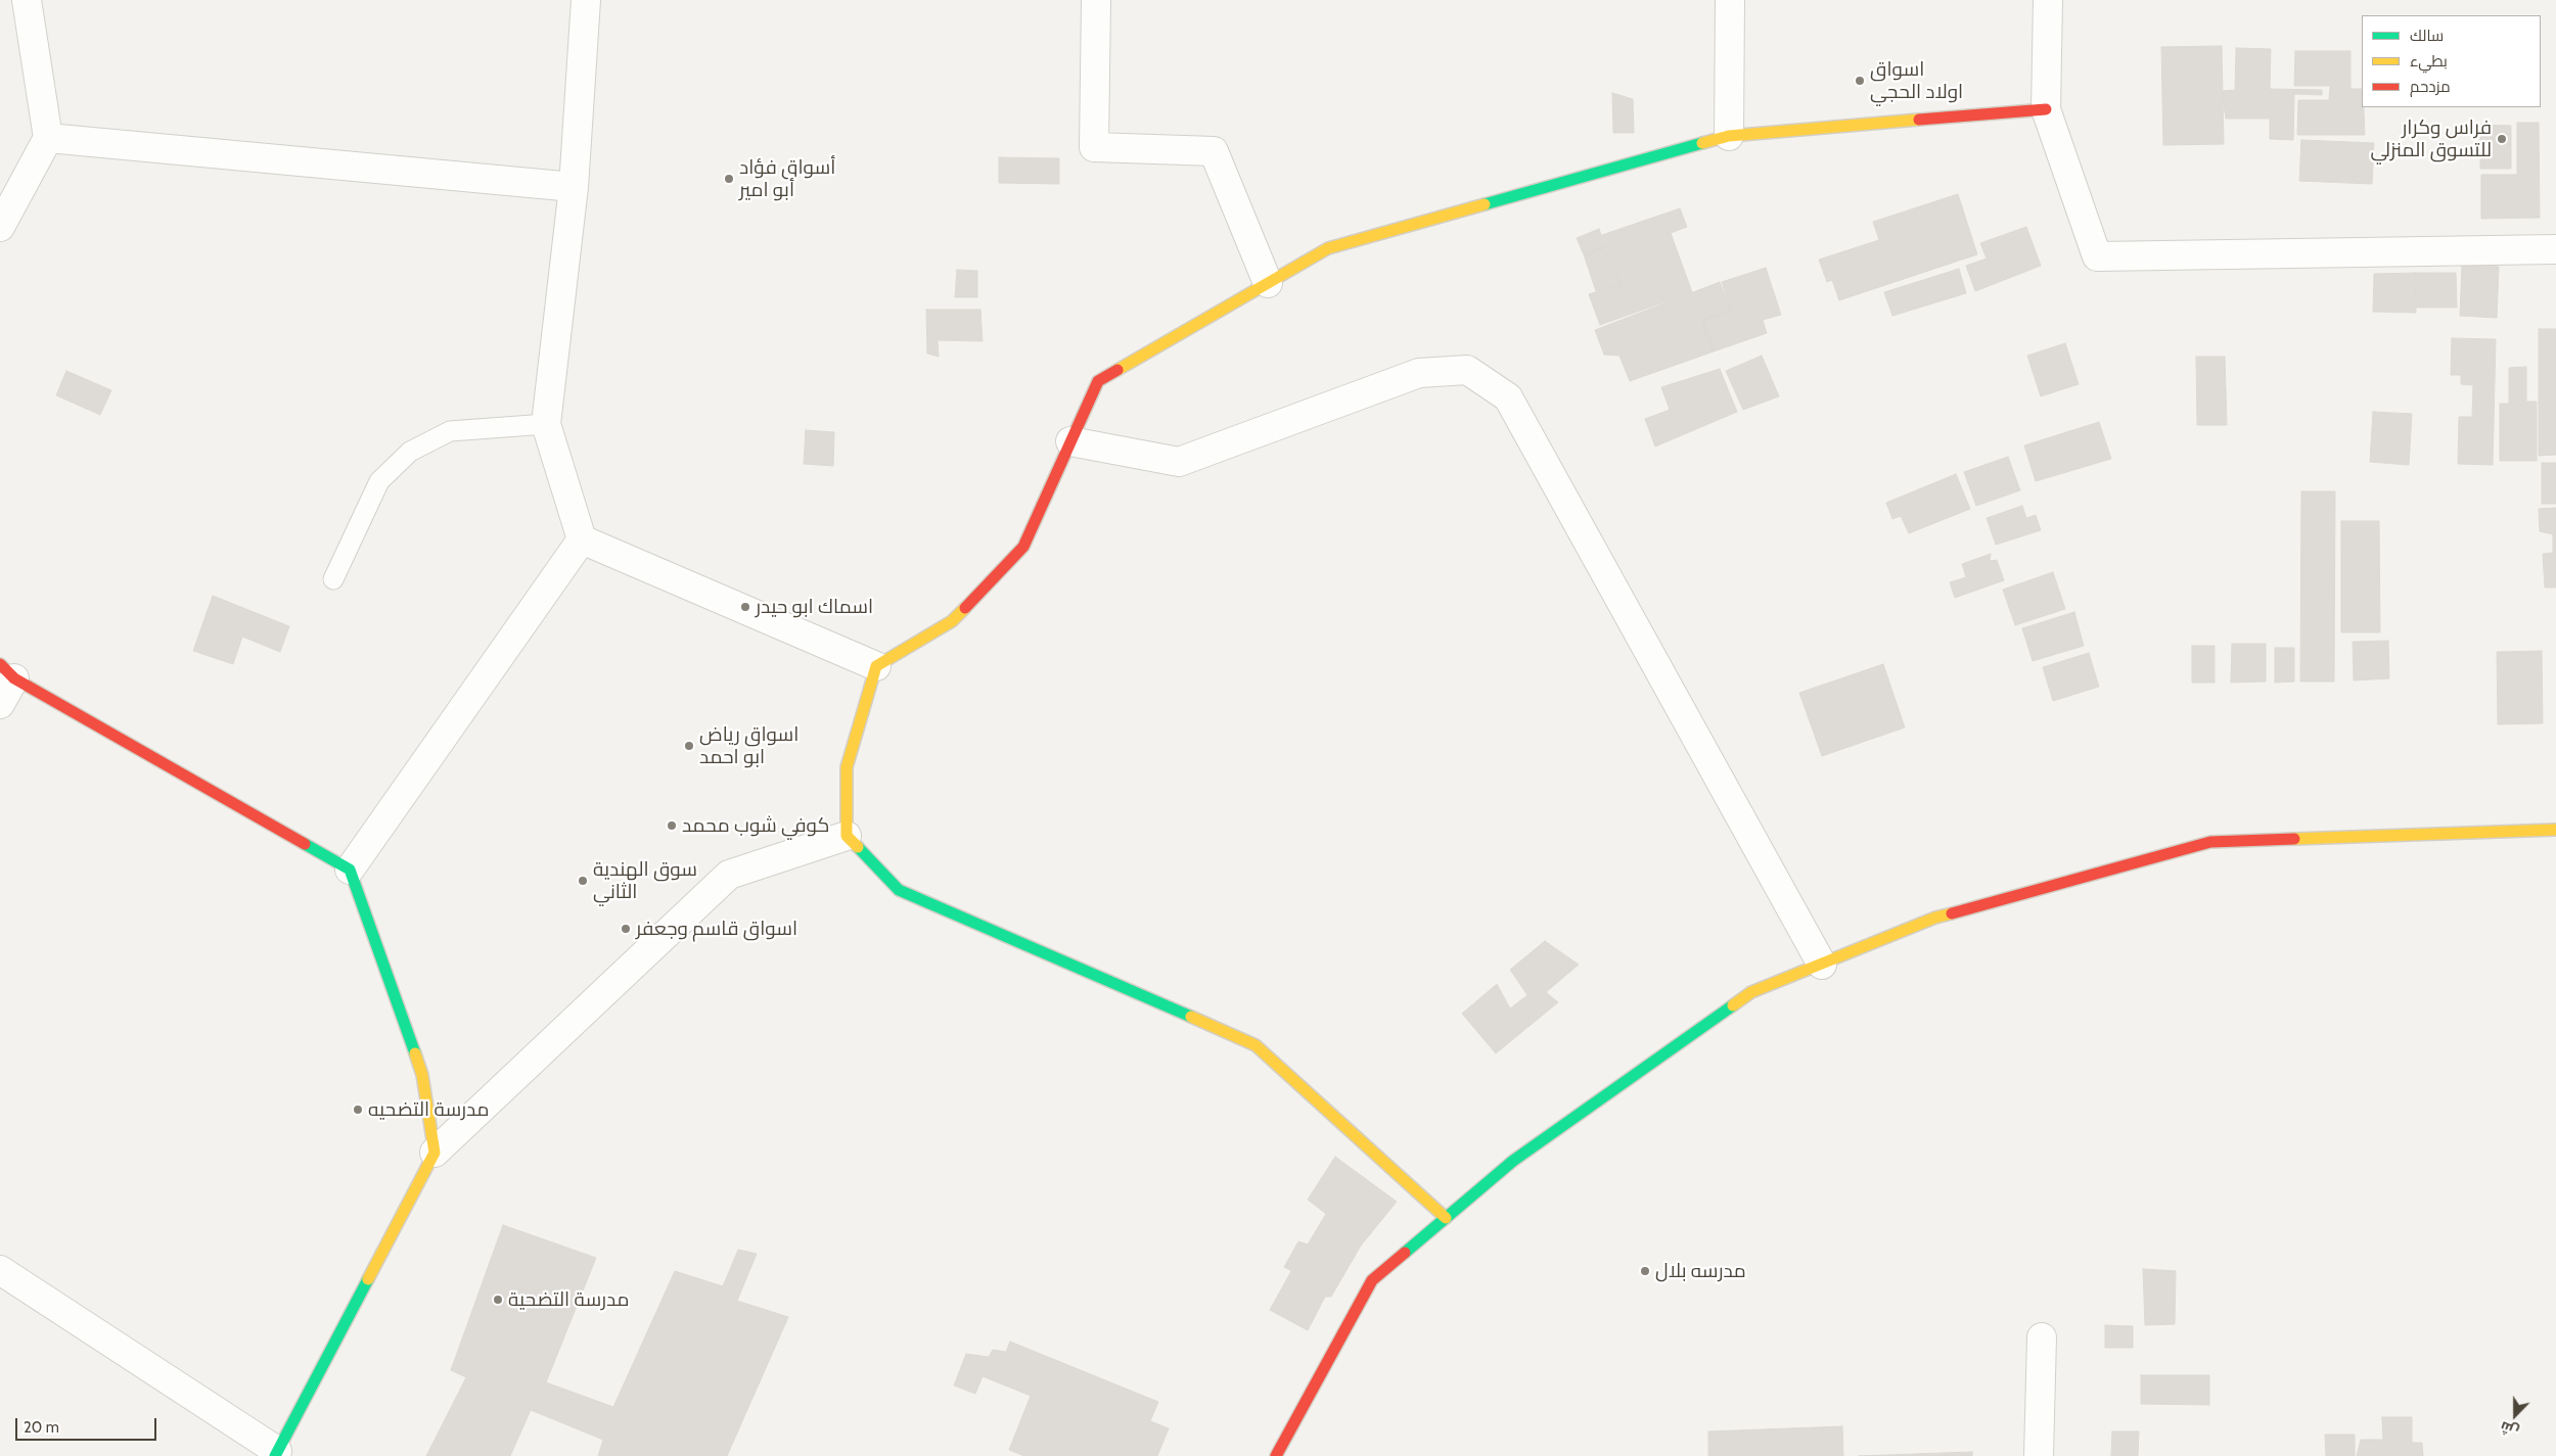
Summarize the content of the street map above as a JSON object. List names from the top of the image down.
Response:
{
  "places": [
    "اسواق اولاد الحجي",
    "فراس وكرار للتسوق المنزلي",
    "أسواق فؤاد أبو امير",
    "اسماك ابو حيدر",
    "اسواق رياض ابو احمد",
    "كوفي شوب محمد",
    "سوق الهندية الثاني",
    "اسواق قاسم وجعفر",
    "مدرسة التضحيه",
    "مدرسه بلال",
    "مدرسة التضحية"
  ],
  "legend": ["سالك", "بطيء", "مزدحم"],
  "scale_bar": "20 m",
  "north": "bottom"
}
